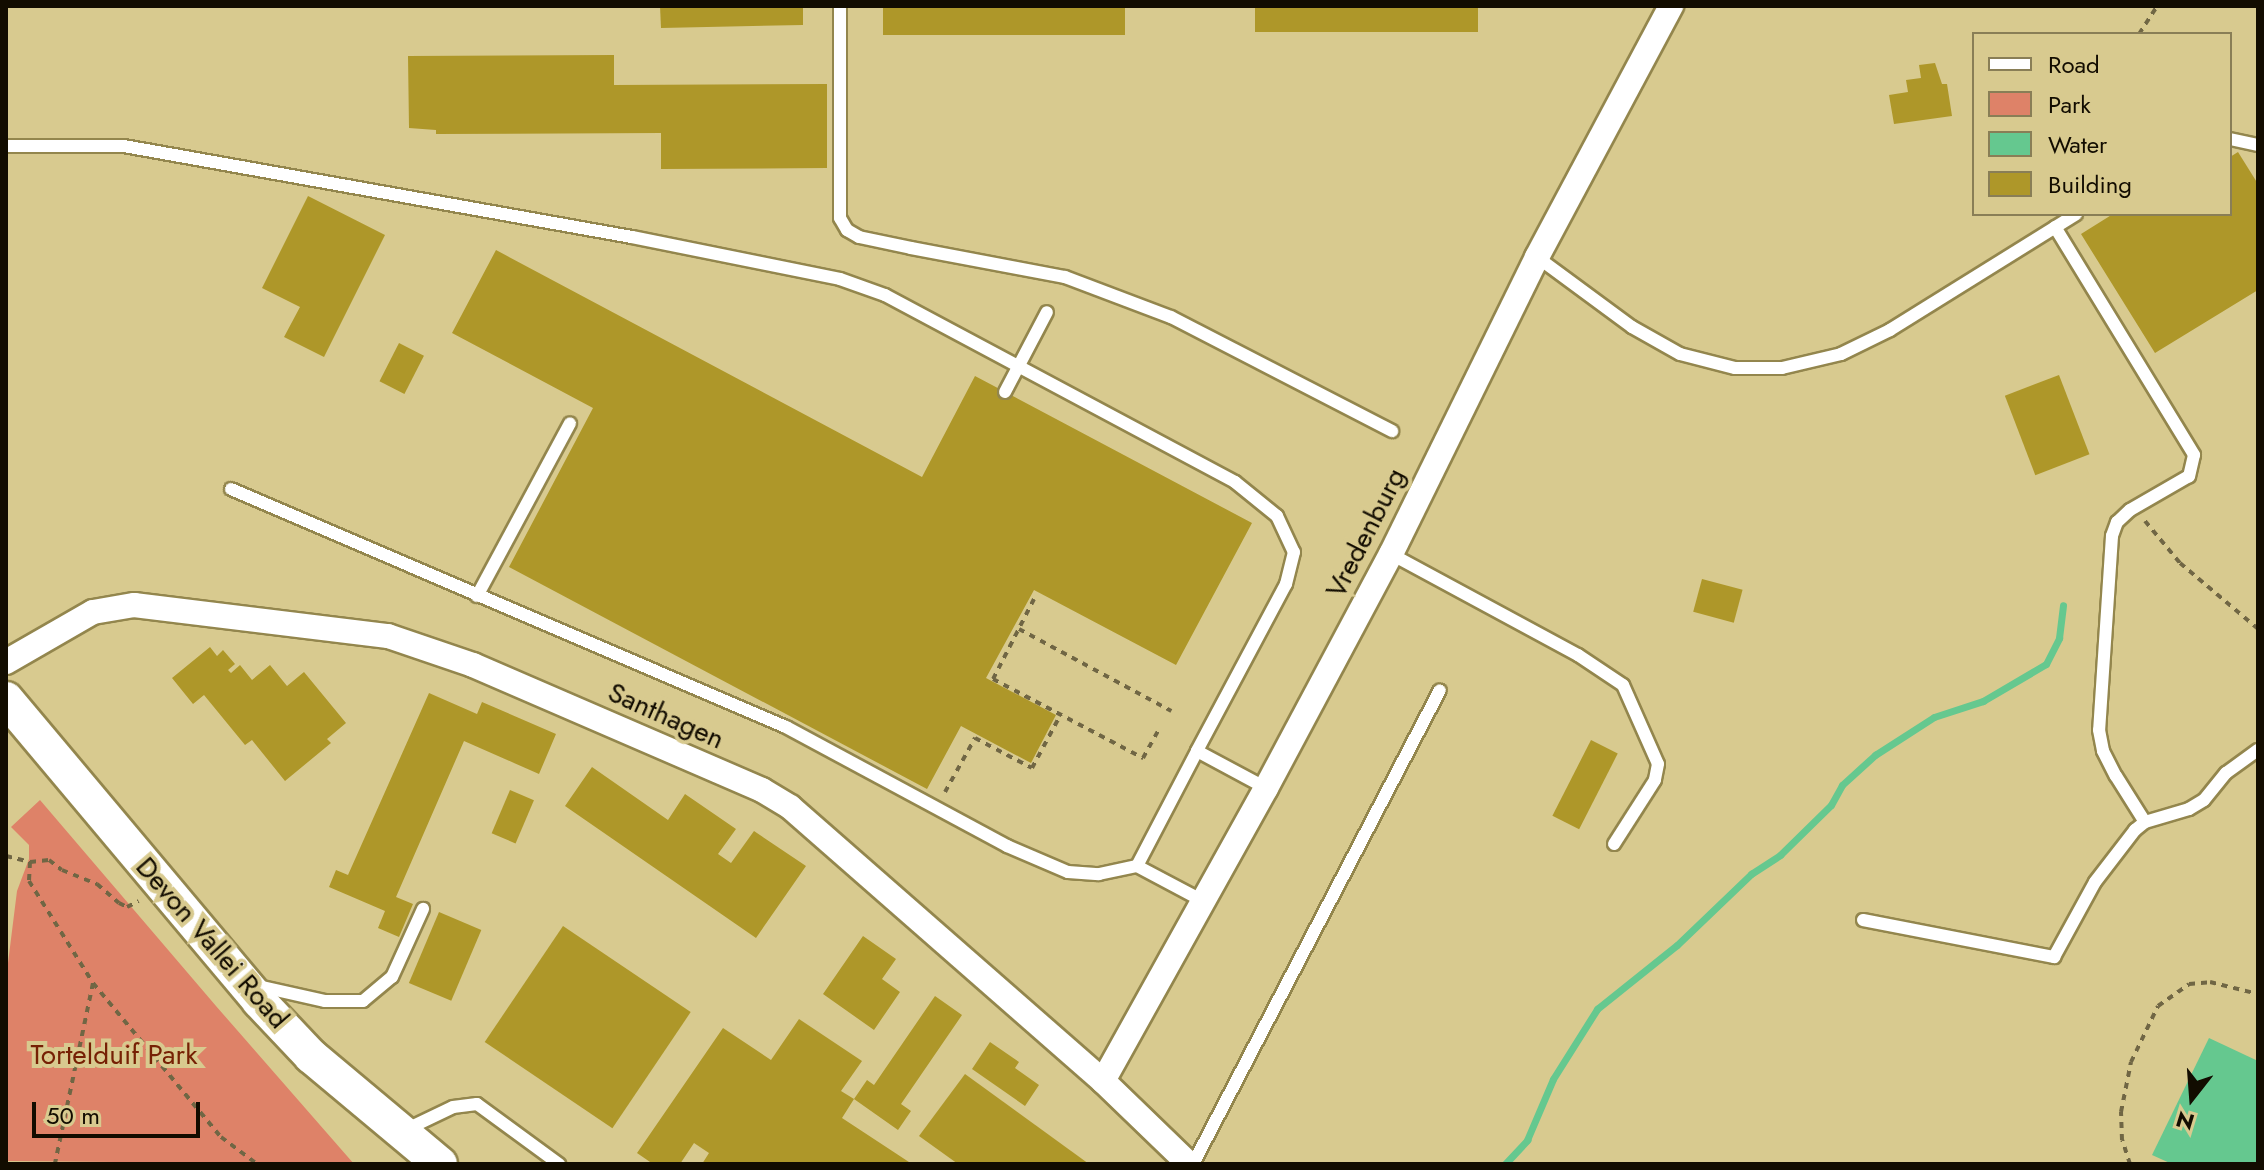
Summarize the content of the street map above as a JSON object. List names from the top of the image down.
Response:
{
  "streets": {
    "street": ["Vredenburg", "Santhagen", "Devon Vallei Road"]
  },
  "crossings": [
    ["Vredenburg", "Santhagen"]
  ],
  "parks": ["Tortelduif Park"],
  "legend": [
    "Road",
    "Park",
    "Water",
    "Building"
  ],
  "scale_bar": "50 m",
  "north": "bottom"
}
